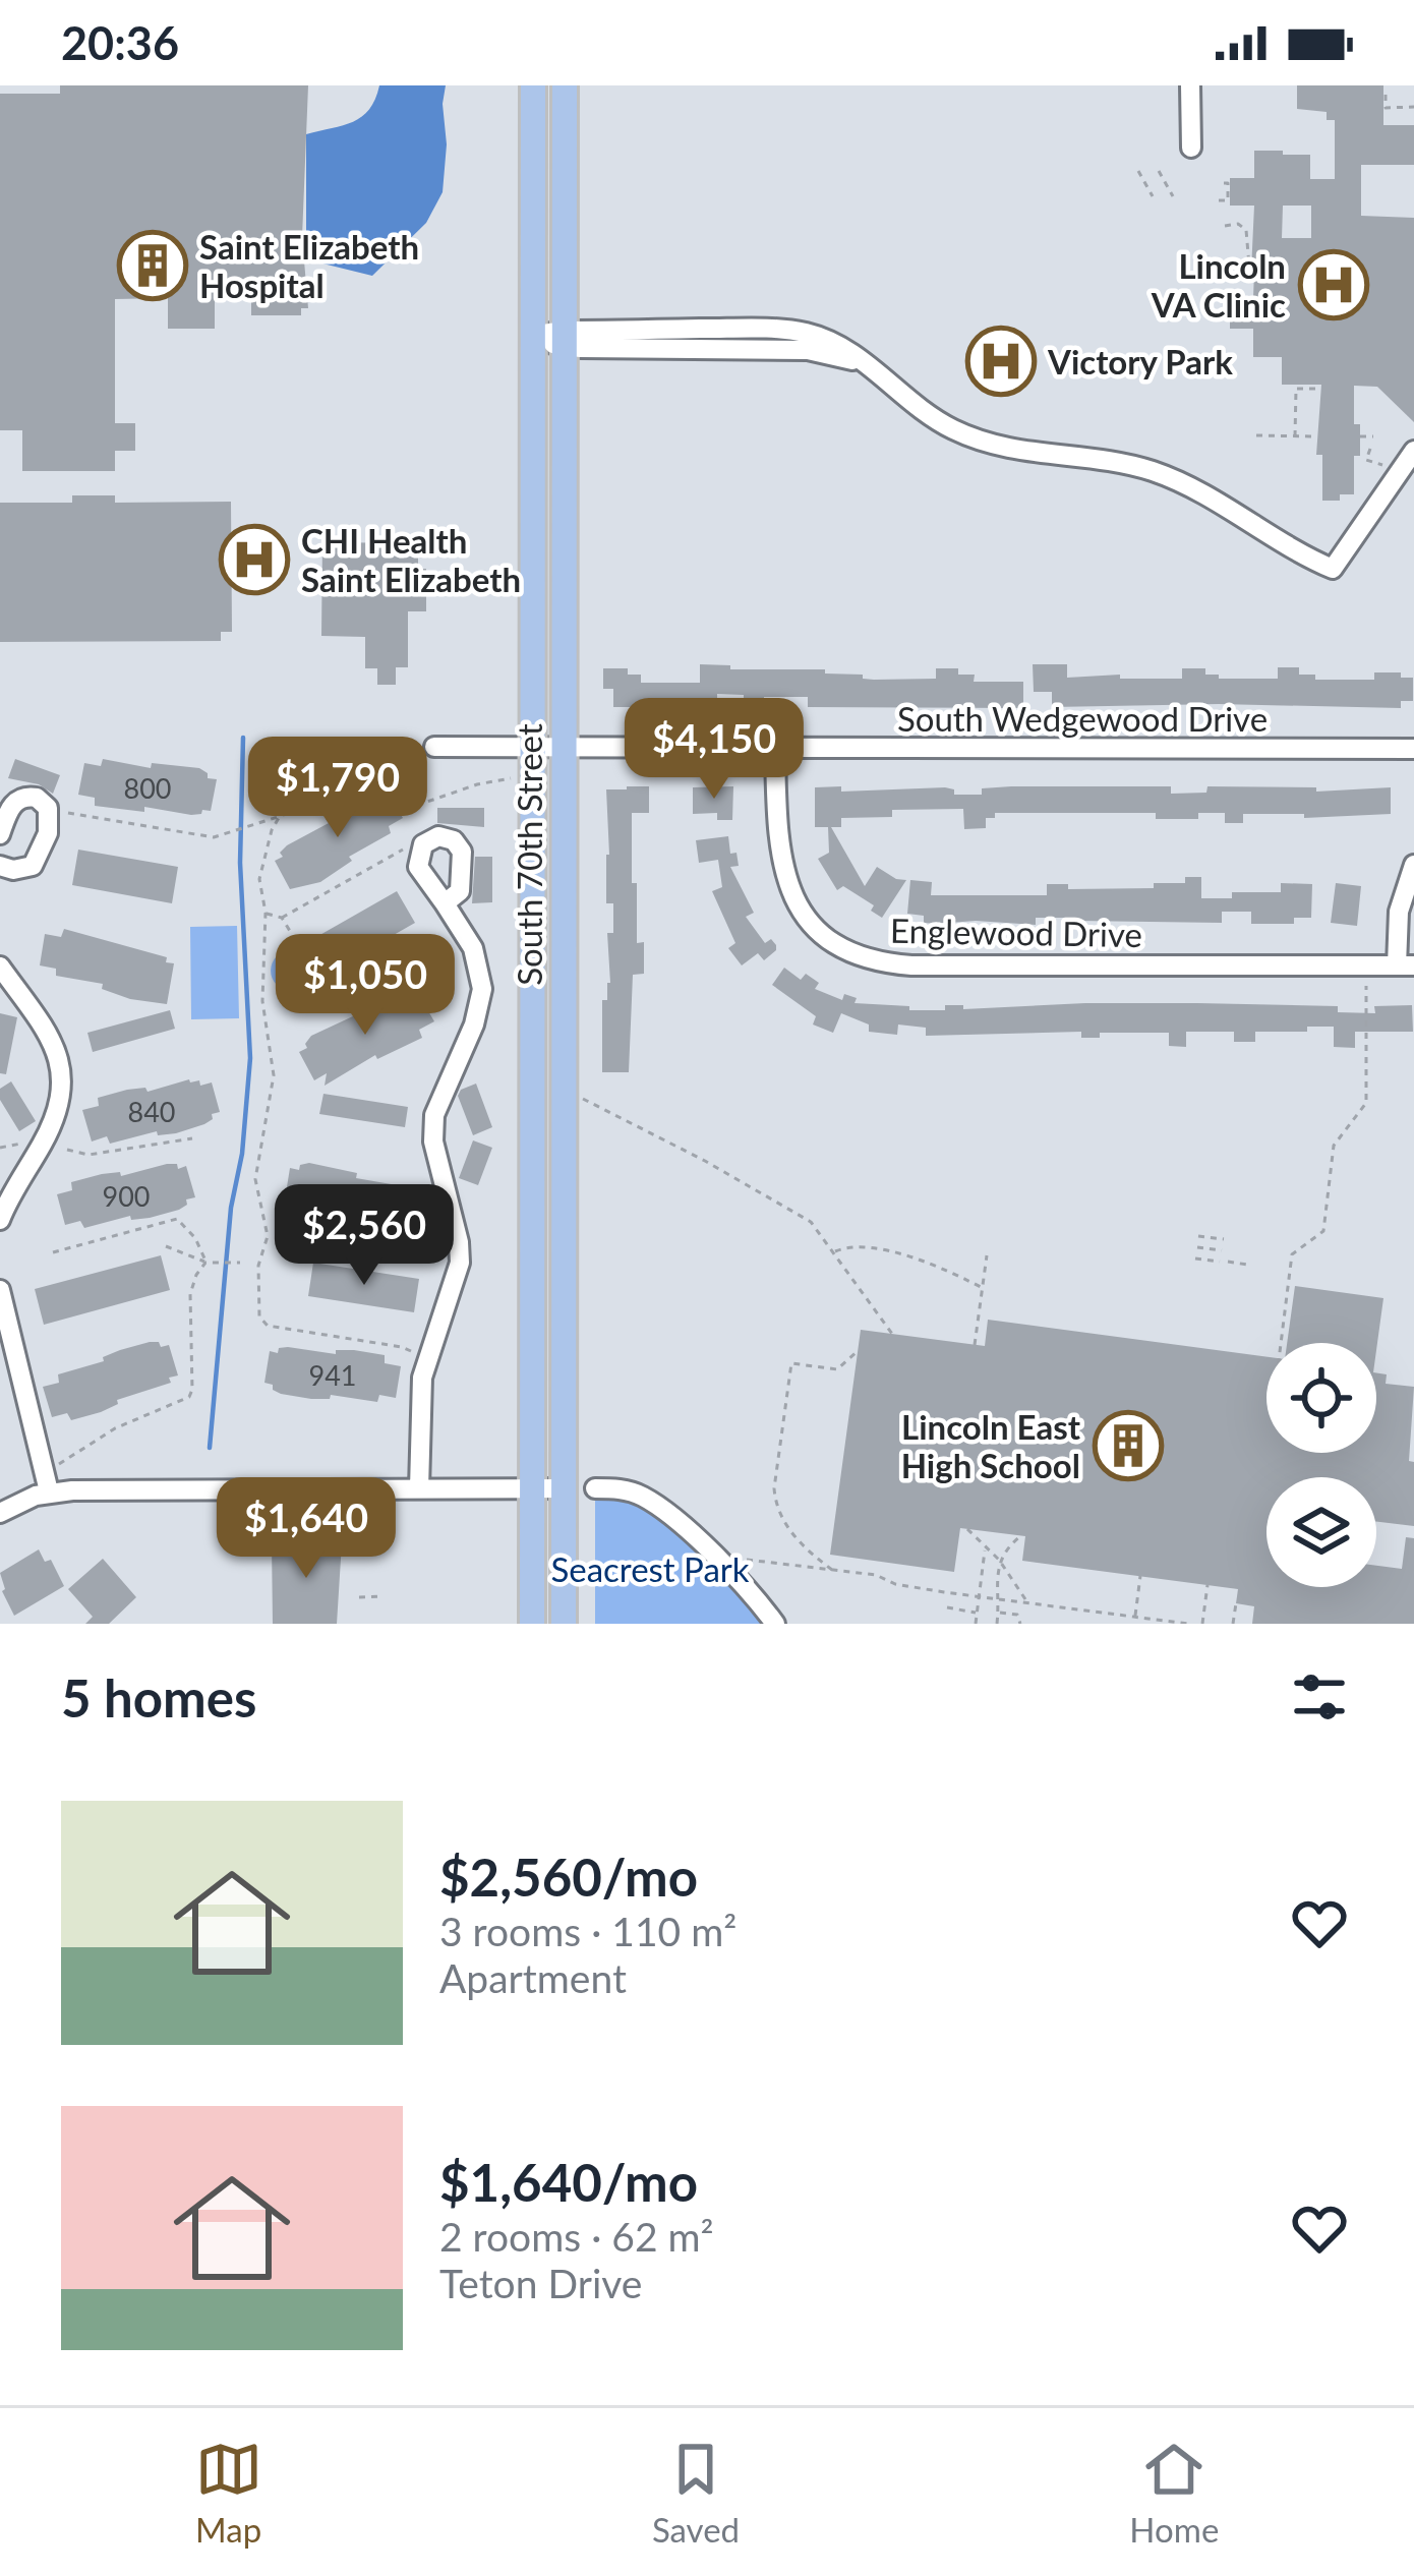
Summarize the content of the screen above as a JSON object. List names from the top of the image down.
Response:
{
  "streets": {
    "main road": ["South 70th Street"],
    "street": ["South Wedgewood Drive", "Englewood Drive"]
  },
  "crossings": [
    ["South Wedgewood Drive", "South 70th Street"],
    ["South Wedgewood Drive", "Englewood Drive"]
  ],
  "parks": ["Seacrest Park"],
  "places": {
    "building": ["Saint Elizabeth Hospital", "Lincoln East High School"],
    "hospital": ["Lincoln VA Clinic", "Victory Park", "CHI Health Saint Elizabeth"]
  },
  "house_numbers": [
    "800",
    "840",
    "900",
    "941"
  ],
  "page": {
    "status": "20:36",
    "price": [
      "$4,150",
      "$1,790",
      "$1,050",
      "$2,560",
      "$1,640"
    ],
    "heading": "5 homes",
    "list": [
      {
        "name": "$2,560/mo",
        "note": "3 rooms · 110 m² · Apartment"
      },
      {
        "name": "$1,640/mo",
        "note": "2 rooms · 62 m² · Teton Drive"
      }
    ],
    "tabs": ["Map", "Saved", "Home"]
  }
}
